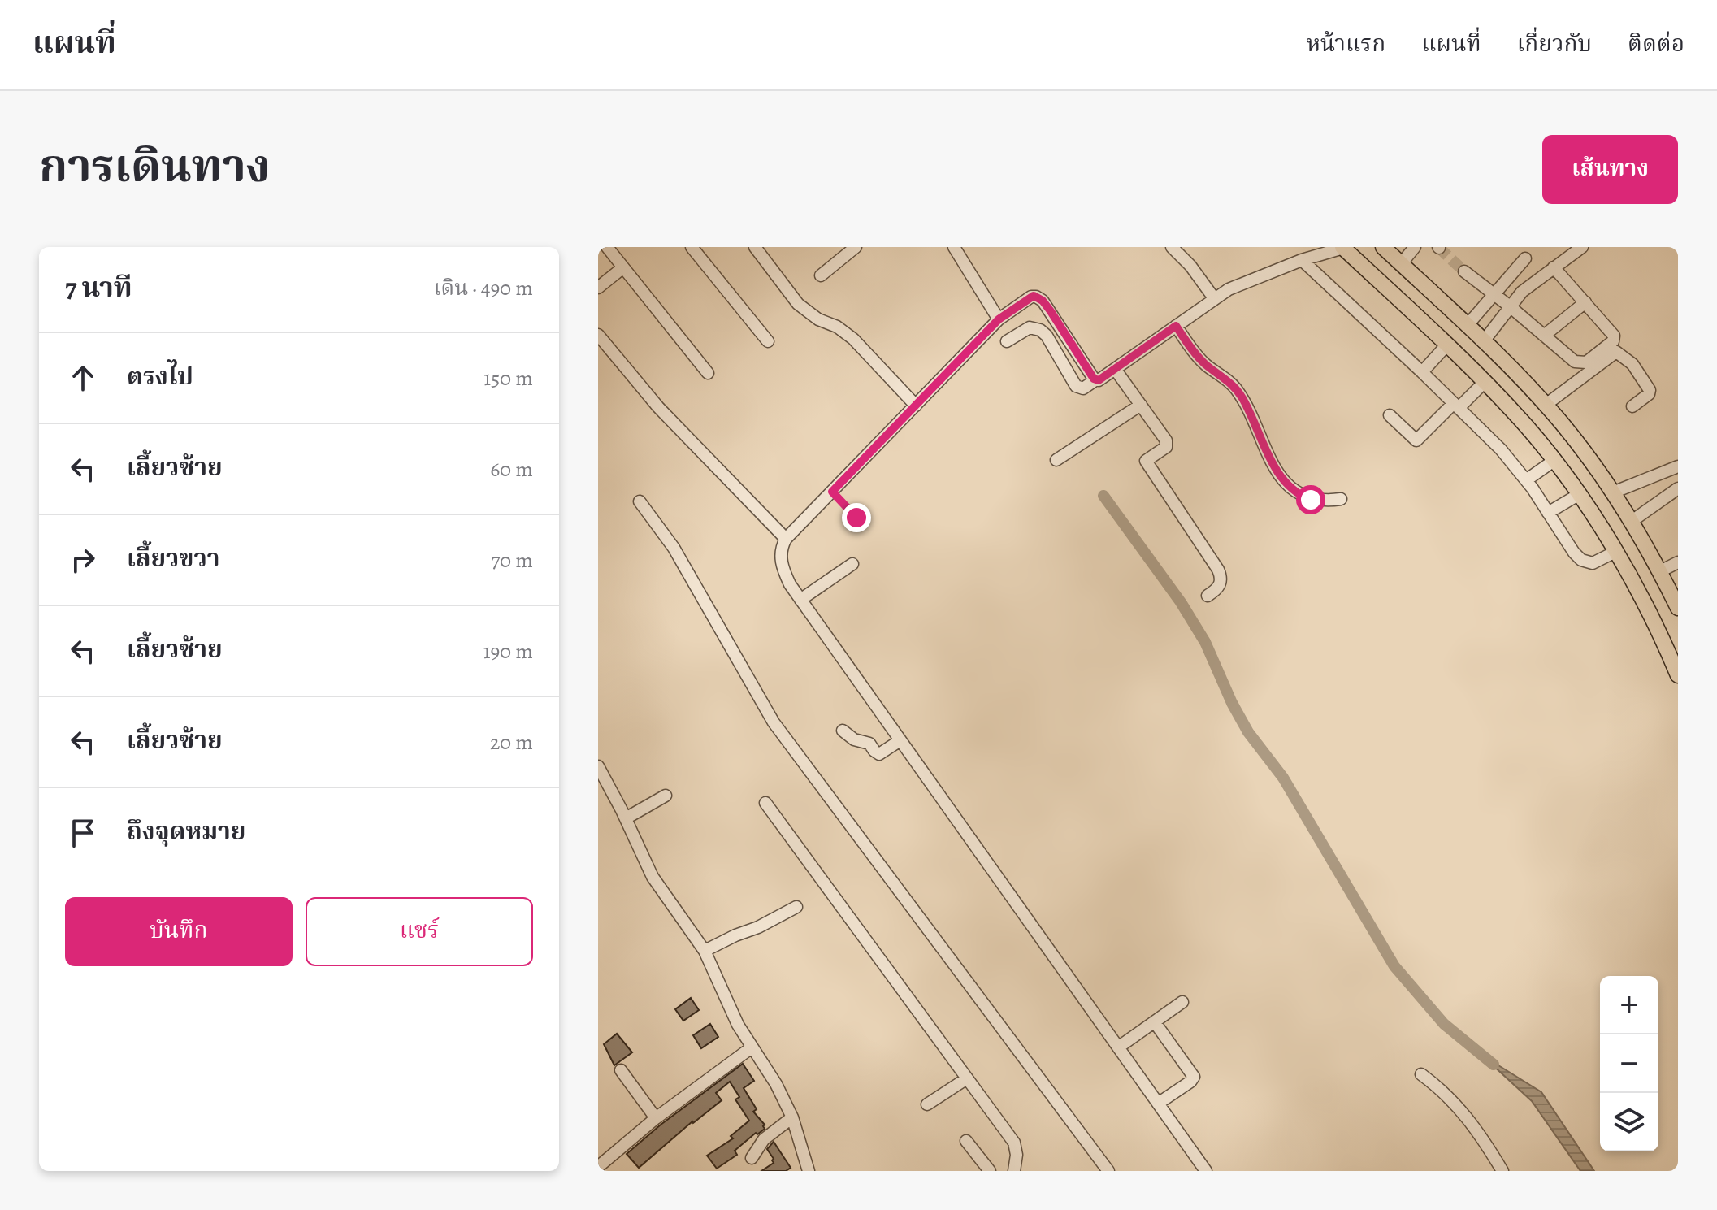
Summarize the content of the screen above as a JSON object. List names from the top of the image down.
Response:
{
  "page": {
    "header": "แผนที่",
    "nav": [
      "หน้าแรก",
      "แผนที่",
      "เกี่ยวกับ",
      "ติดต่อ"
    ],
    "title": "การเดินทาง",
    "buttons": [
      "เส้นทาง",
      ["บันทึก", "แชร์"]
    ],
    "heading": ["7 นาที", "เดิน · 490 m"],
    "list": [
      ["ตรงไป", "150 m"],
      ["เลี้ยวซ้าย", "60 m"],
      ["เลี้ยวขวา", "70 m"],
      ["เลี้ยวซ้าย", "190 m"],
      ["เลี้ยวซ้าย", "20 m"],
      "ถึงจุดหมาย"
    ],
    "map_buttons": ["+", "−"]
  }
}
